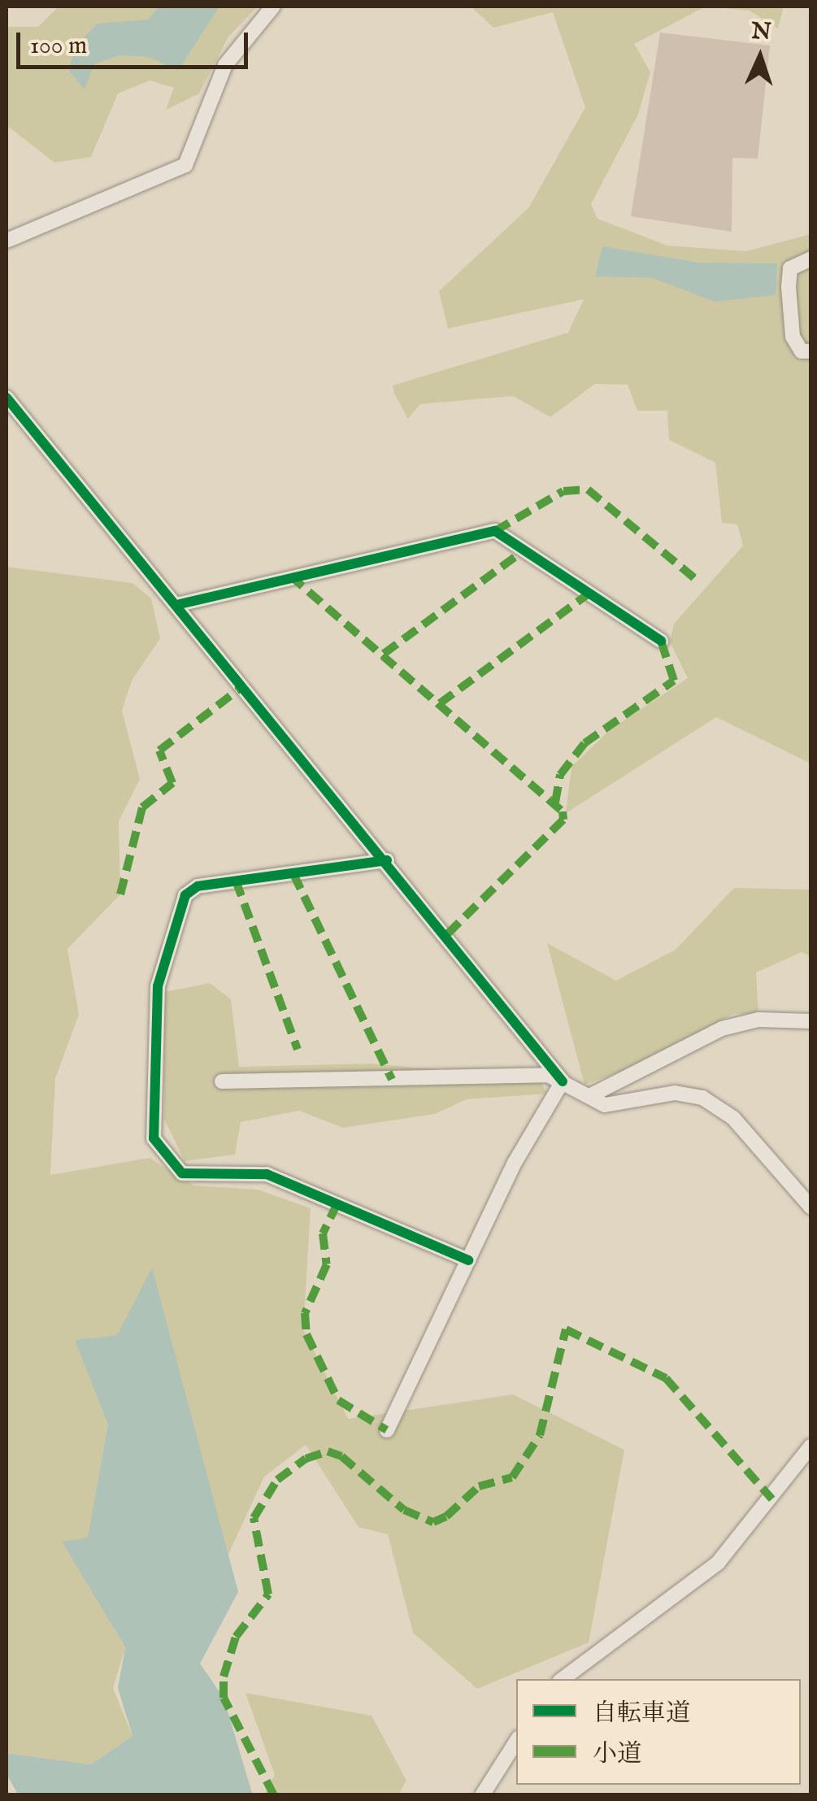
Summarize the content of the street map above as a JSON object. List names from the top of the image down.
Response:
{
  "legend": ["自転車道", "小道"],
  "scale_bar": "100 m",
  "north": "top"
}
